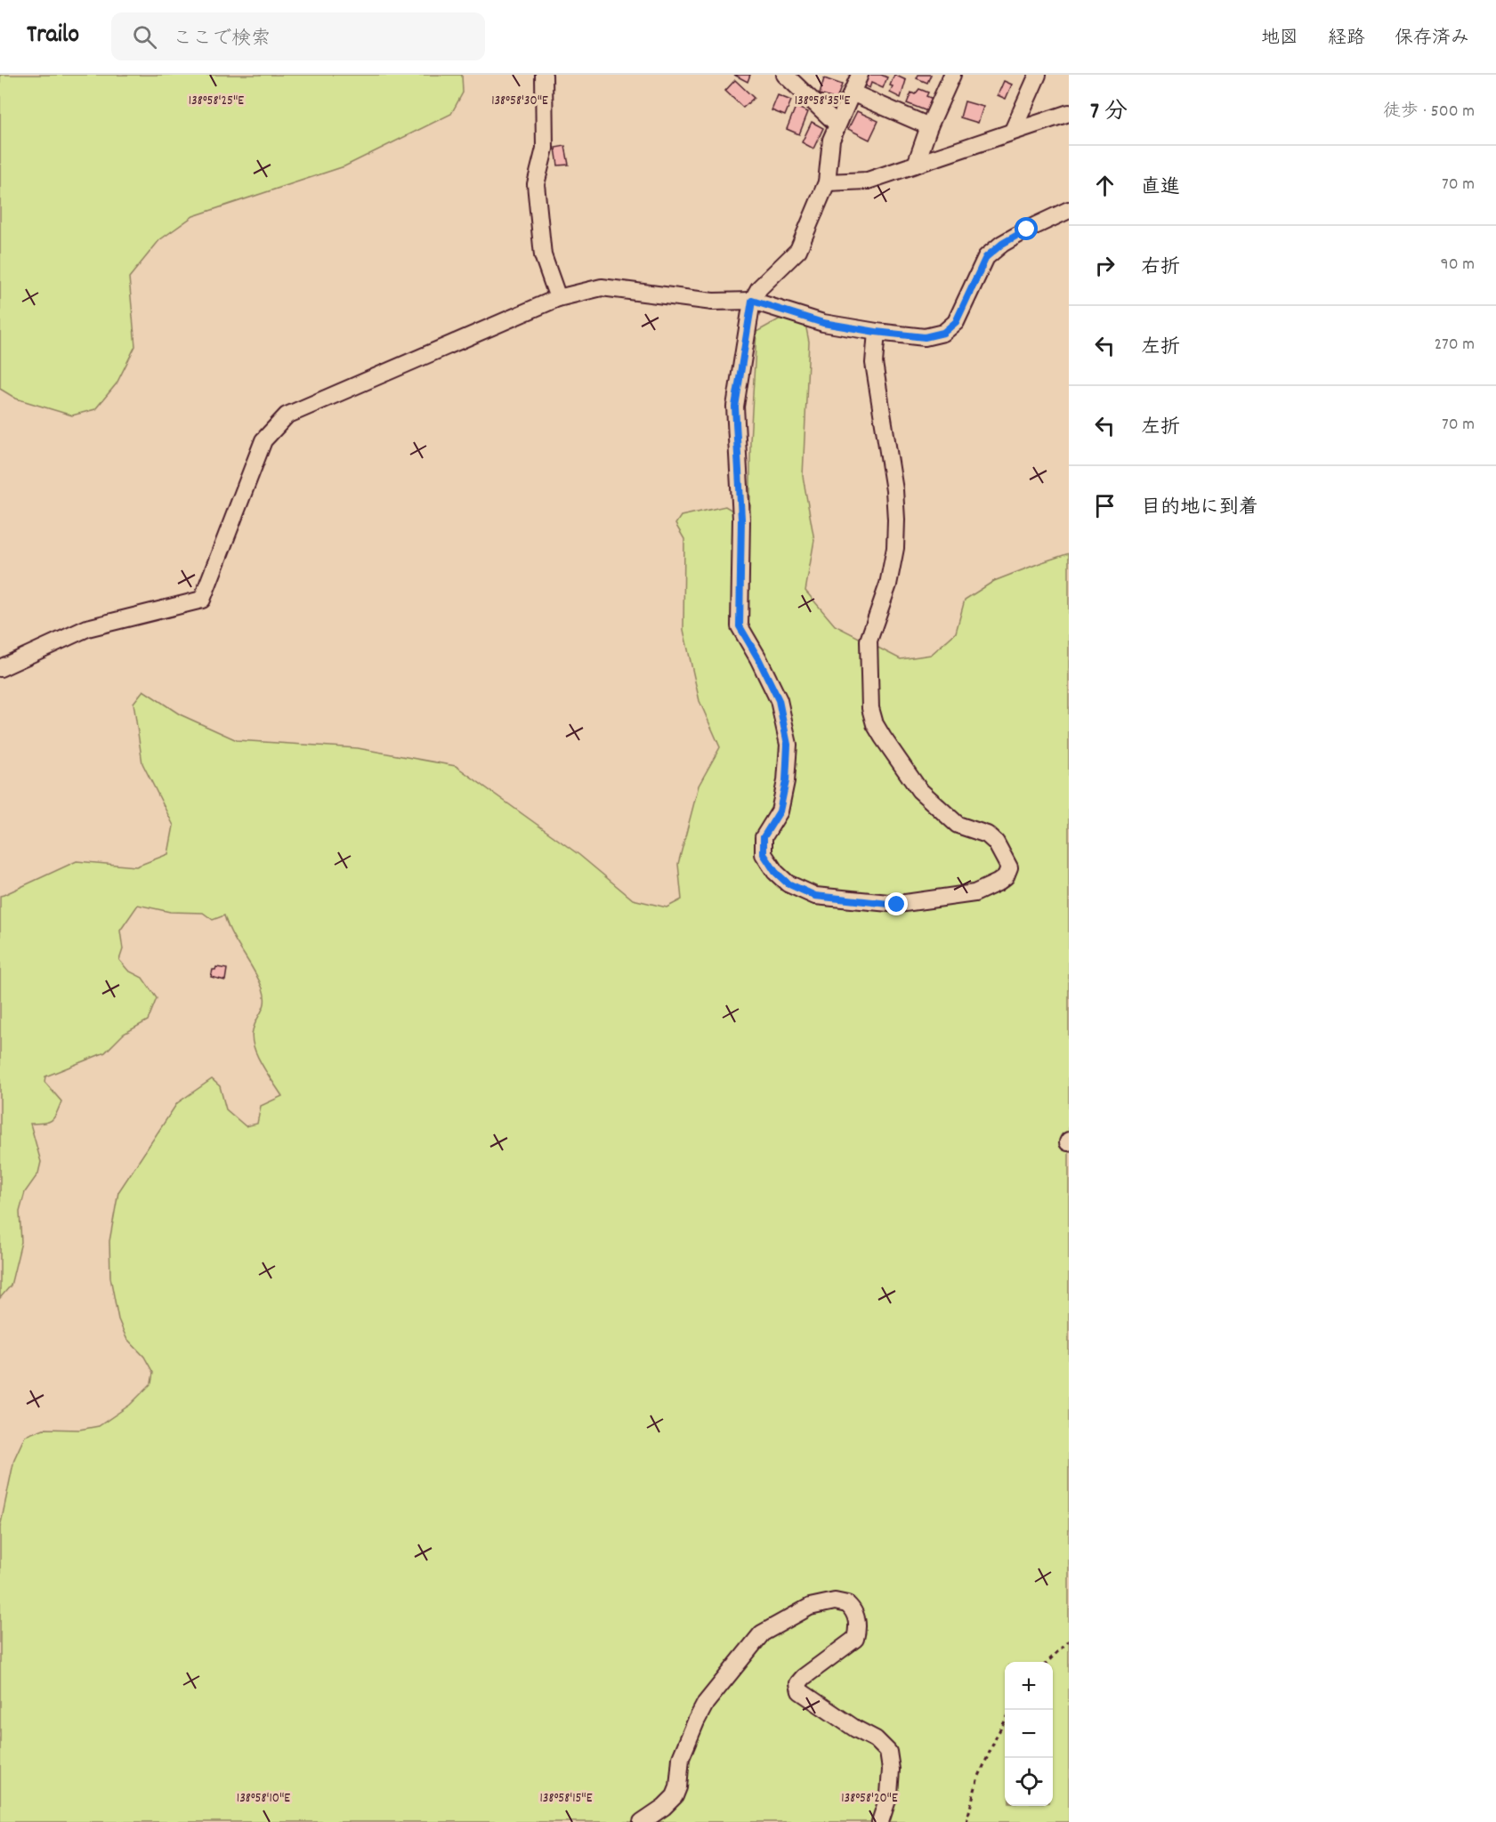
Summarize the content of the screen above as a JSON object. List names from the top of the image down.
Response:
{
  "page": {
    "header": "Trailo",
    "search": "ここで検索",
    "nav": ["地図", "経路", "保存済み"],
    "heading": ["7 分", "徒歩 · 500 m"],
    "list": [
      ["直進", "70 m"],
      ["右折", "90 m"],
      ["左折", "270 m"],
      ["左折", "70 m"],
      "目的地に到着"
    ],
    "map_buttons": ["+", "−"]
  },
  "coordinates": [
    "138°58'25\"E",
    "138°58'30\"E",
    "138°58'35\"E",
    "138°58'10\"E",
    "138°58'15\"E",
    "138°58'20\"E"
  ]
}
